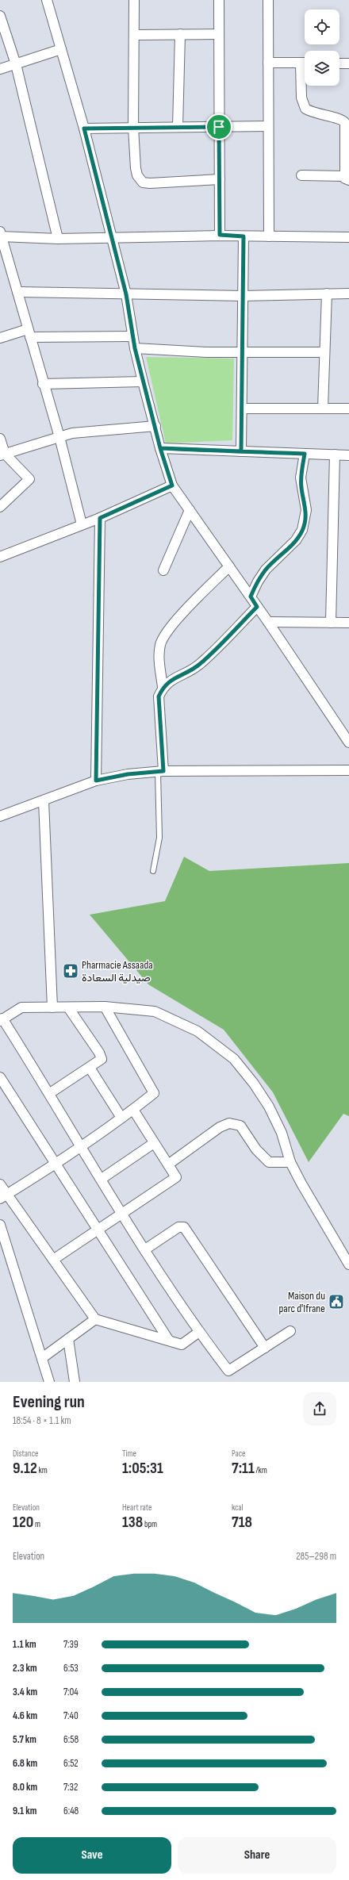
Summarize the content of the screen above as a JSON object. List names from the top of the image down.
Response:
{
  "places": {
    "pharmacy": ["Pharmacie Assaada صيدلية السعادة"],
    "public building": ["Maison du parc d'Ifrane"]
  },
  "page": {
    "heading": ["Evening run", "18:54 · 8 × 1.1 km"],
    "stats": [
      ["Distance", "9.12 km"],
      ["Time", "1:05:31"],
      ["Pace", "7:11 /km"],
      ["Elevation", "120 m"],
      ["Heart rate", "138 bpm"],
      ["kcal", "718"]
    ],
    "chart": ["Elevation", "285–298 m"],
    "list": [
      {
        "name": "1.1 km",
        "note": "7:39"
      },
      {
        "name": "2.3 km",
        "note": "6:53"
      },
      {
        "name": "3.4 km",
        "note": "7:04"
      },
      {
        "name": "4.6 km",
        "note": "7:40"
      },
      {
        "name": "5.7 km",
        "note": "6:58"
      },
      {
        "name": "6.8 km",
        "note": "6:52"
      },
      {
        "name": "8.0 km",
        "note": "7:32"
      },
      {
        "name": "9.1 km",
        "note": "6:48"
      }
    ],
    "buttons": ["Save", "Share"]
  }
}
